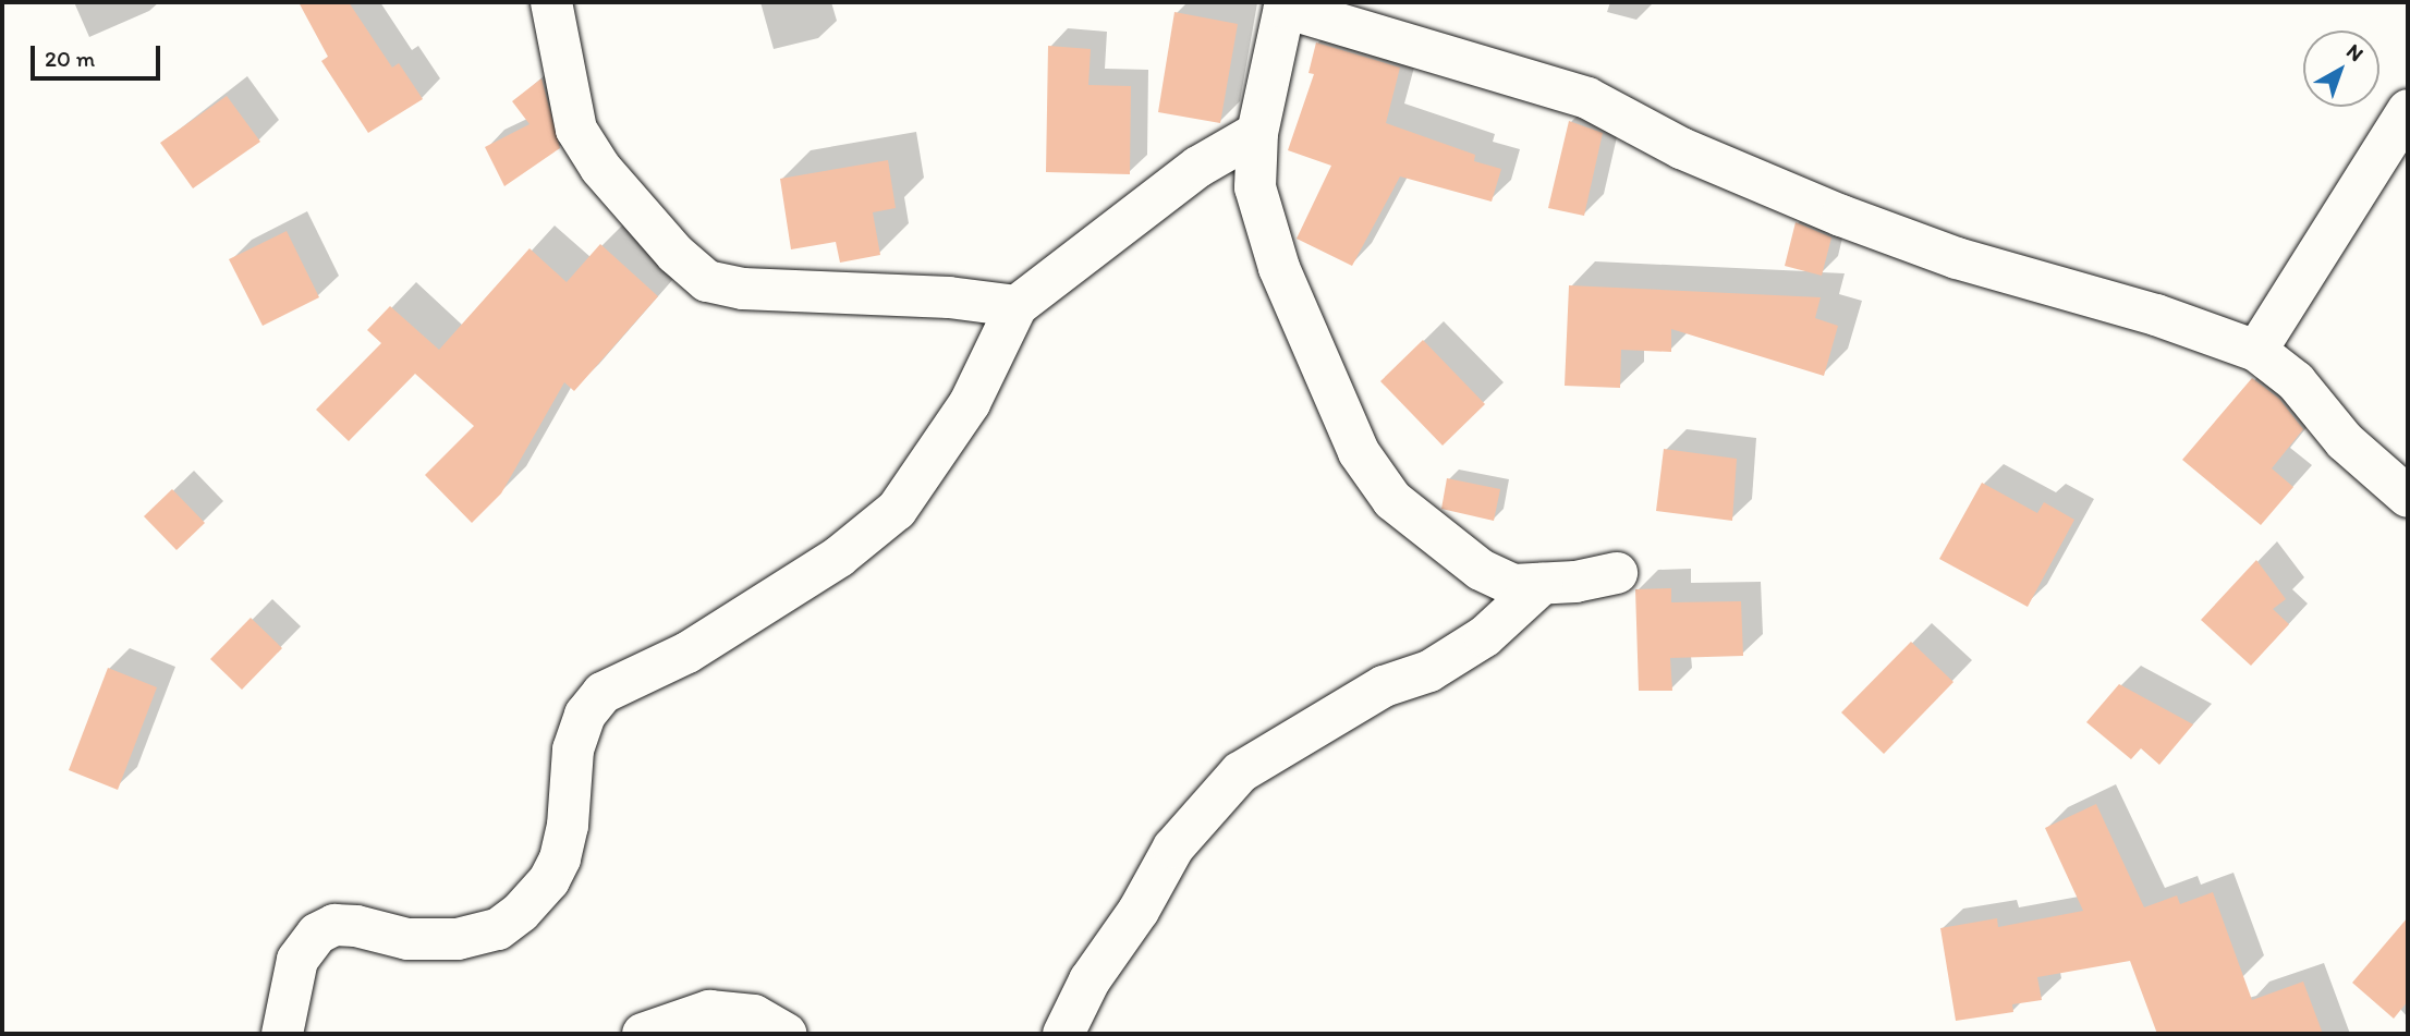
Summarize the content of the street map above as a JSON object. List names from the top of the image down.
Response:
{
  "scale_bar": "20 m",
  "north": "top right"
}
